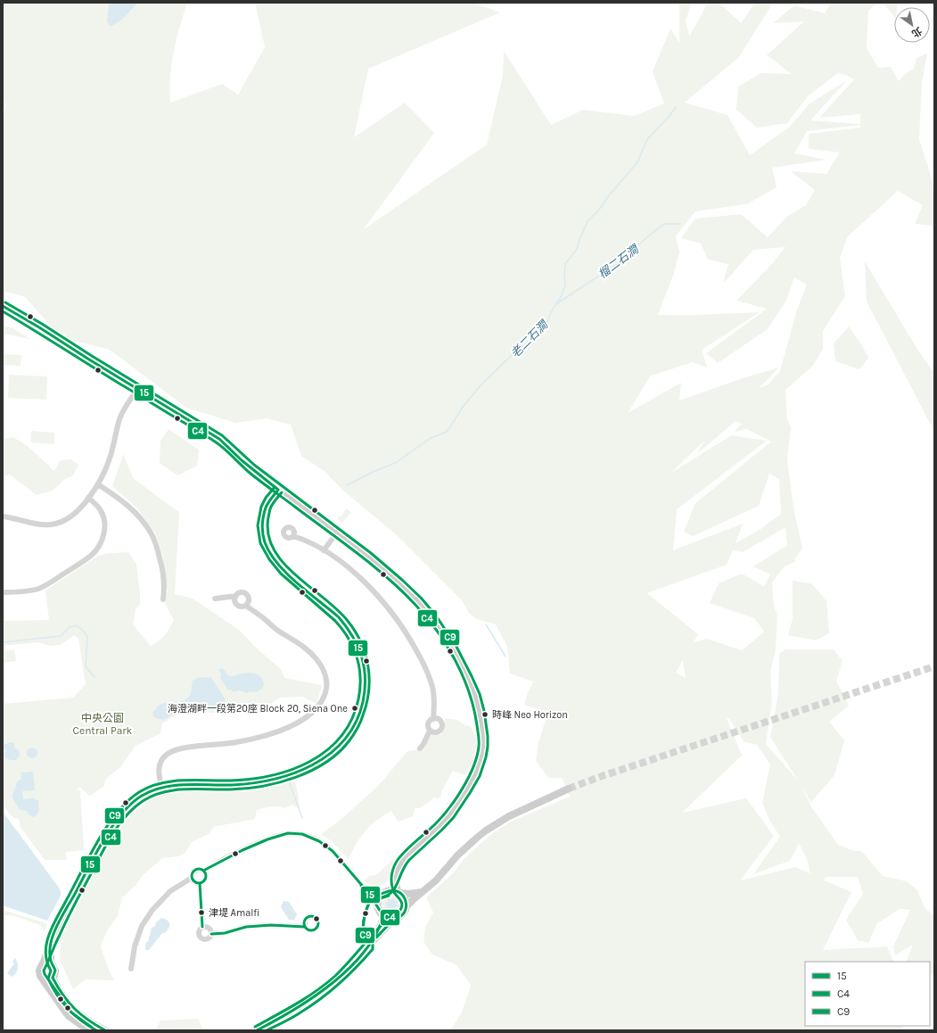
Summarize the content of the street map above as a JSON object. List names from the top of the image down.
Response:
{
  "water": ["榴二石澗", "老二石澗"],
  "parks": ["中央公園 Central Park"],
  "places": ["海澄湖畔一段第20座 Block 20, Siena One", "時峰 Neo Horizon", "津堤 Amalfi"],
  "lines": ["transit line C9", "transit line 15", "transit line C4"],
  "legend": ["15", "C4", "C9"],
  "north": "bottom right"
}
